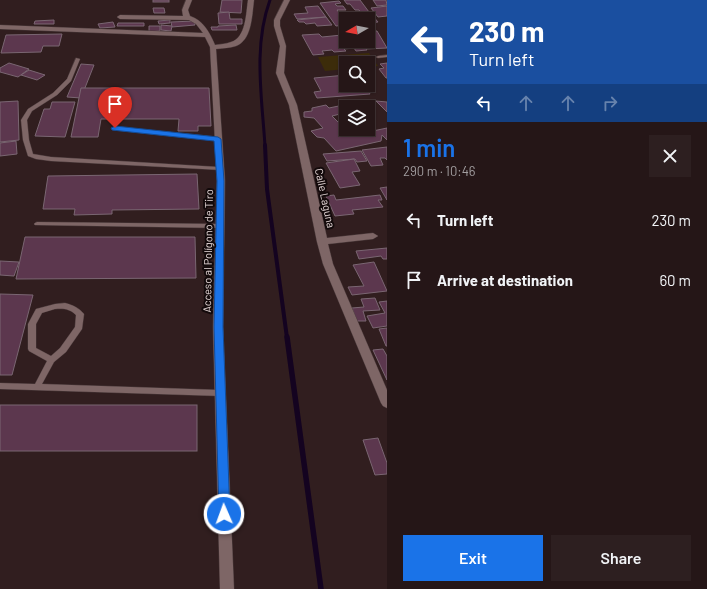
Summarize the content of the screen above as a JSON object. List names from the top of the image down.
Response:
{
  "streets": {
    "street": ["Calle Laguna", "Acceso al Polígono de Tiro"]
  },
  "north": "left",
  "page": {
    "turn": ["230 m", "Turn left"],
    "heading": ["1 min", "290 m · 10:46"],
    "list": [
      {
        "name": "Turn left",
        "value": "230 m"
      },
      {
        "name": "Arrive at destination",
        "value": "60 m"
      }
    ],
    "buttons": ["Exit", "Share"]
  }
}
